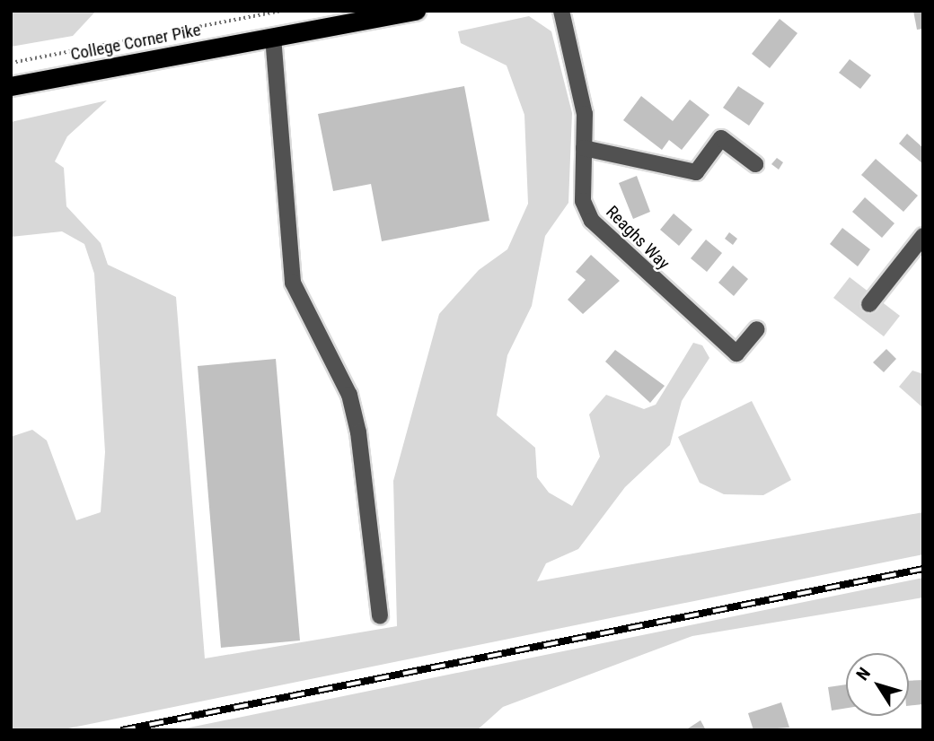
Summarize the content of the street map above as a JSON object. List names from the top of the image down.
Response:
{
  "streets": {
    "highway": ["College Corner Pike"],
    "street": ["Reaghs Way"]
  },
  "north": "top left"
}
